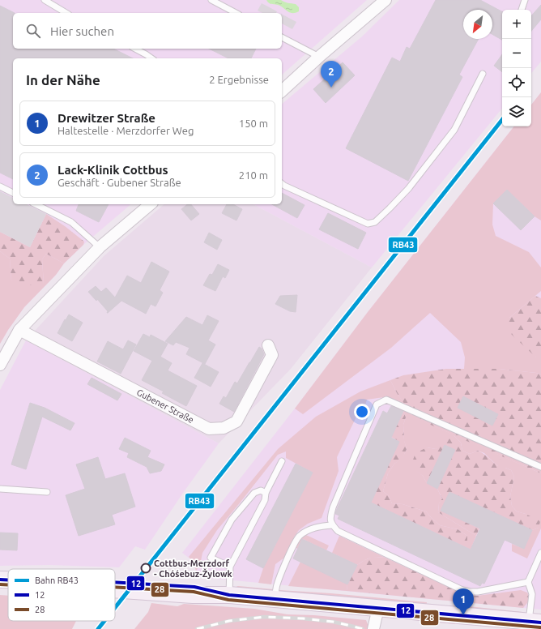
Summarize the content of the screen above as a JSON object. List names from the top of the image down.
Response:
{
  "streets": {
    "street": ["Gubener Straße"]
  },
  "places": ["Cottbus-Merzdorf - Chóśebuz-Žylowk"],
  "lines": ["rail line RB43", "transit line 12", "transit line 28"],
  "legend": ["Bahn RB43", "12", "28"],
  "north": "bottom left",
  "page": {
    "map_buttons": ["+", "−"],
    "search": "Hier suchen",
    "heading": ["In der Nähe", "2 Ergebnisse"],
    "pins": ["2", "1"],
    "list": [
      {
        "mark": "1",
        "name": "Drewitzer Straße",
        "note": "Haltestelle · Merzdorfer Weg",
        "value": "150 m"
      },
      {
        "mark": "2",
        "name": "Lack-Klinik Cottbus",
        "note": "Geschäft · Gubener Straße",
        "value": "210 m"
      }
    ]
  }
}
